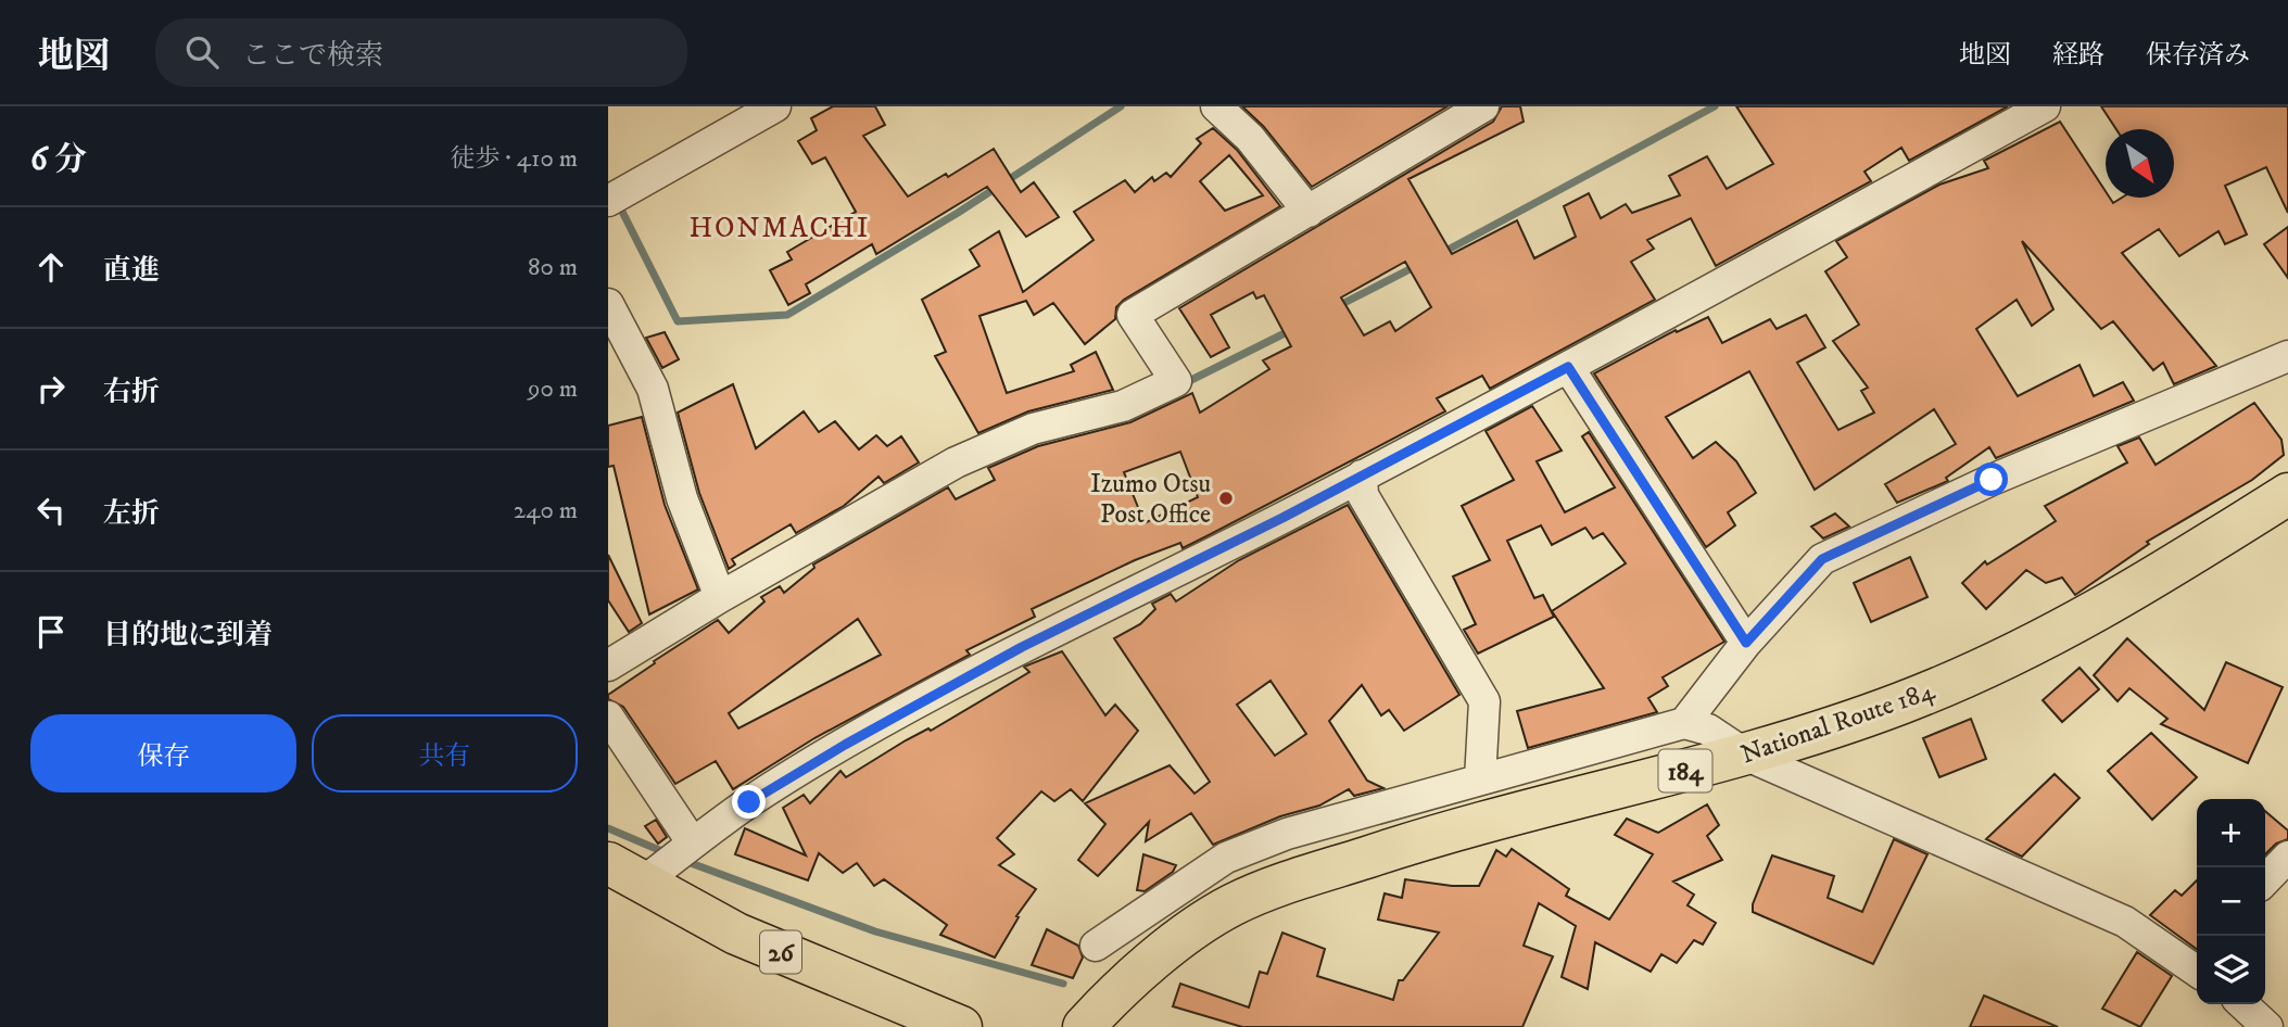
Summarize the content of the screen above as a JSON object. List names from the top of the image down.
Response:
{
  "streets": {
    "main road": ["National Route 184", "184", "26"]
  },
  "districts": ["HONMACHI"],
  "places": ["Izumo Otsu Post Office"],
  "north": "bottom right",
  "page": {
    "header": "地図",
    "search": "ここで検索",
    "nav": ["地図", "経路", "保存済み"],
    "heading": ["6 分", "徒歩 · 410 m"],
    "list": [
      ["直進", "80 m"],
      ["右折", "90 m"],
      ["左折", "240 m"],
      "目的地に到着"
    ],
    "buttons": ["保存", "共有"],
    "map_buttons": ["+", "−"]
  }
}
